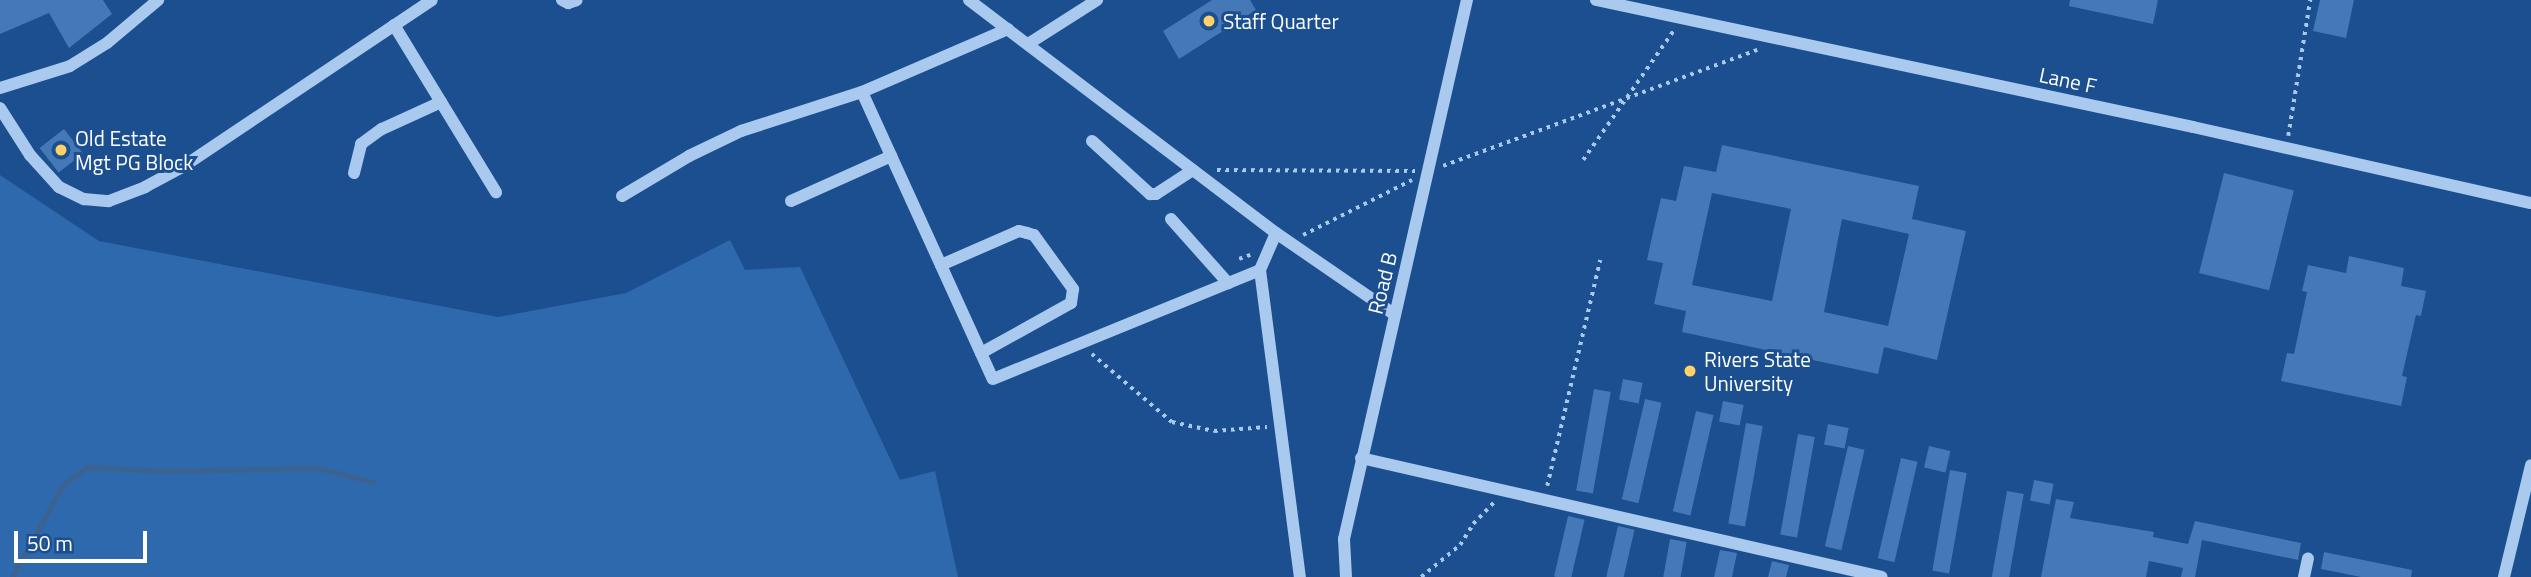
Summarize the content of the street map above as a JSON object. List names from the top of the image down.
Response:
{
  "streets": {
    "street": ["Lane F", "Road B"]
  },
  "places": ["Staff Quarter", "Old Estate Mgt PG Block", "Rivers State University"],
  "scale_bar": "50 m"
}
